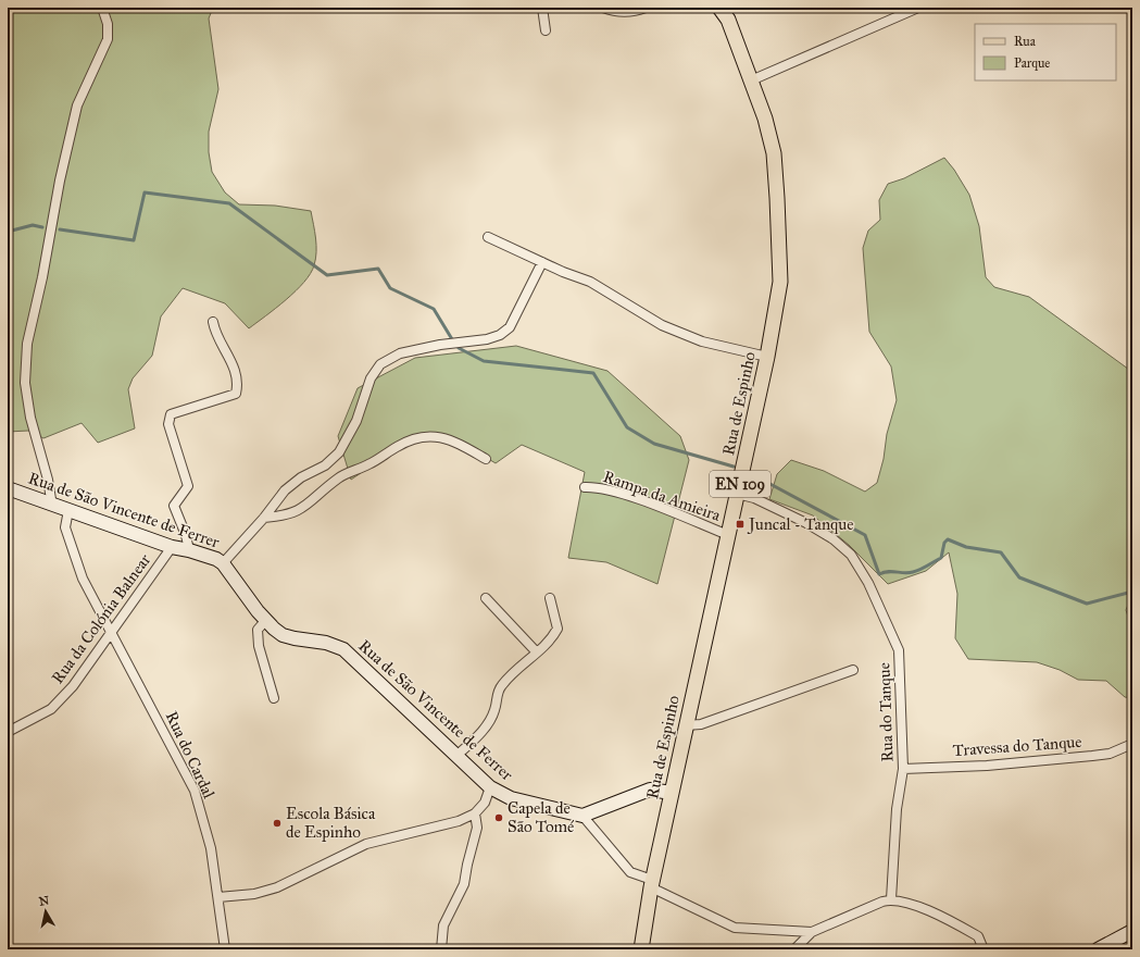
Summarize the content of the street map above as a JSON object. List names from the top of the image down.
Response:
{
  "streets": {
    "main road": ["Rua de Espinho", "EN 109"],
    "street": [
      "Rampa da Amieira",
      "Rua de São Vincente de Ferrer",
      "Rua da Colónia Balnear",
      "Rua do Tanque",
      "Travessa do Tanque",
      "Rua do Cardal"
    ]
  },
  "crossings": [
    ["Rua de Espinho", "Rampa da Amieira"],
    ["Rua de Espinho", "Rua do Tanque"],
    ["Rua de São Vincente de Ferrer", "Rua da Colónia Balnear"],
    ["Rua de São Vincente de Ferrer", "Rua do Cardal"],
    ["Rua da Colónia Balnear", "Rua do Cardal"],
    ["Rua do Tanque", "Travessa do Tanque"]
  ],
  "places": {
    "transit": ["Juncal - Tanque"],
    "other": ["Capela de São Tomé", "Escola Básica de Espinho"]
  },
  "legend": ["Rua", "Parque"],
  "north": "top"
}
